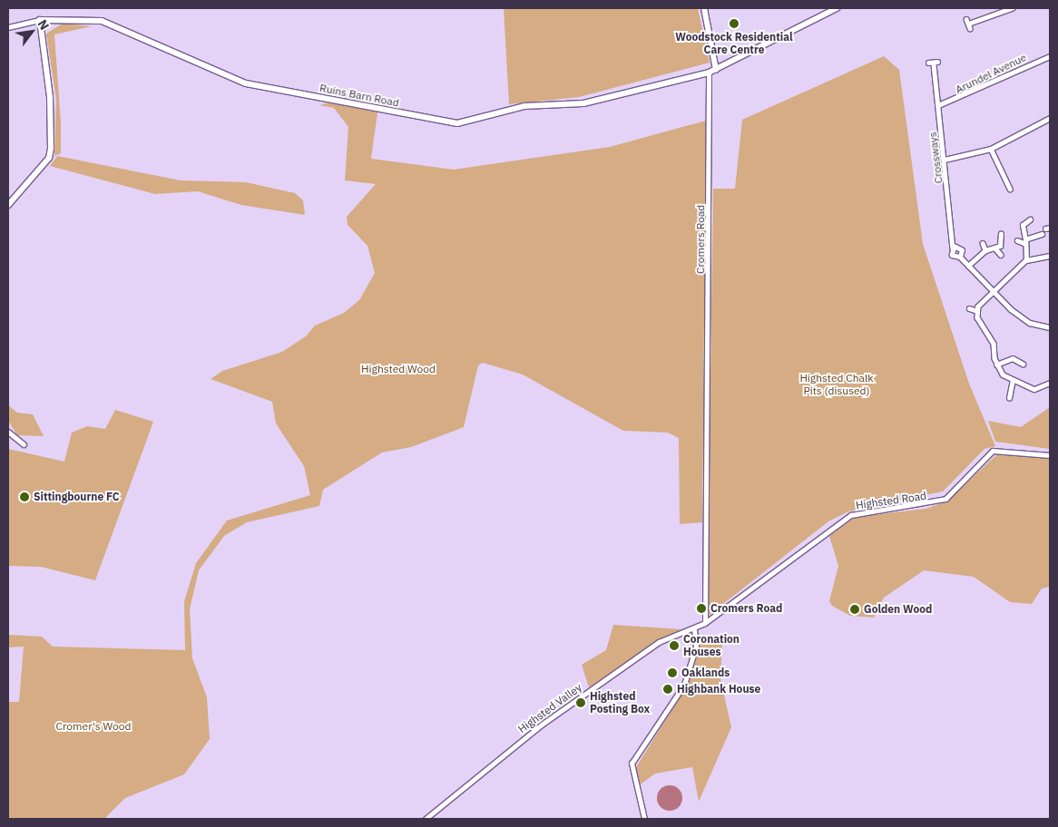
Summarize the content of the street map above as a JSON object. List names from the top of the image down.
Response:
{
  "streets": {
    "street": [
      "Arundel Avenue",
      "Ruins Barn Road",
      "Crossways",
      "Cromers Road",
      "Highsted Road",
      "Highsted Valley"
    ]
  },
  "crossings": [
    ["Arundel Avenue", "Crossways"],
    ["Ruins Barn Road", "Cromers Road"],
    ["Cromers Road", "Highsted Road"],
    ["Highsted Road", "Highsted Valley"]
  ],
  "parks": ["Highsted Wood", "Highsted Chalk Pits (disused)", "Cromer's Wood"],
  "places": [
    "Woodstock Residential Care Centre",
    "Sittingbourne FC",
    "Cromers Road",
    "Golden Wood",
    "Coronation Houses",
    "Oaklands",
    "Highbank House",
    "Highsted Posting Box"
  ],
  "north": "top right"
}
